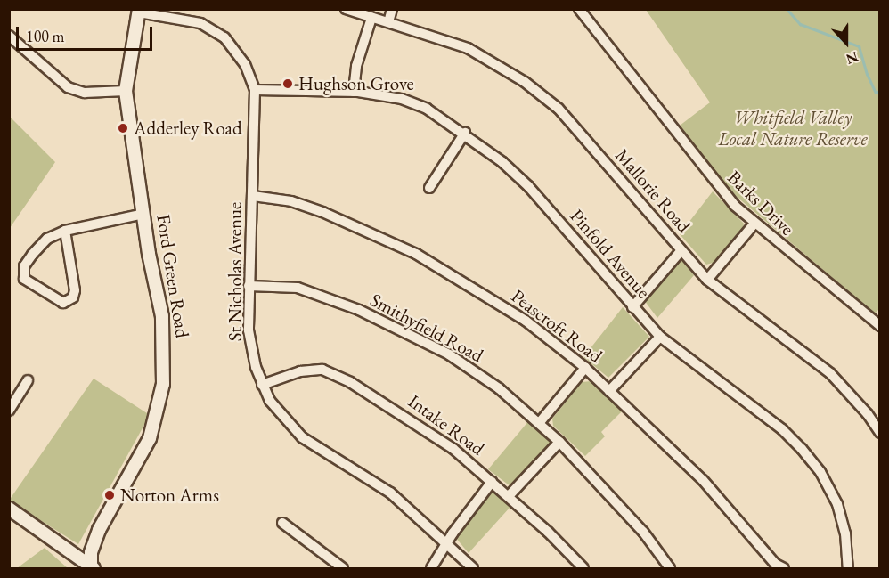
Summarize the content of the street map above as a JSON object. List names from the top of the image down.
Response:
{
  "streets": {
    "main road": ["Ford Green Road"],
    "street": [
      "Mallorie Road",
      "Barks Drive",
      "Pinfold Avenue",
      "St Nicholas Avenue",
      "Peascroft Road",
      "Smithyfield Road",
      "Intake Road"
    ]
  },
  "crossings": [
    ["Pinfold Avenue", "St Nicholas Avenue"],
    ["St Nicholas Avenue", "Ford Green Road"],
    ["St Nicholas Avenue", "Peascroft Road"],
    ["St Nicholas Avenue", "Smithyfield Road"],
    ["St Nicholas Avenue", "Intake Road"]
  ],
  "parks": ["Whitfield Valley Local Nature Reserve"],
  "places": ["Hughson Grove", "Adderley Road", "Norton Arms"],
  "scale_bar": "100 m",
  "north": "bottom"
}
